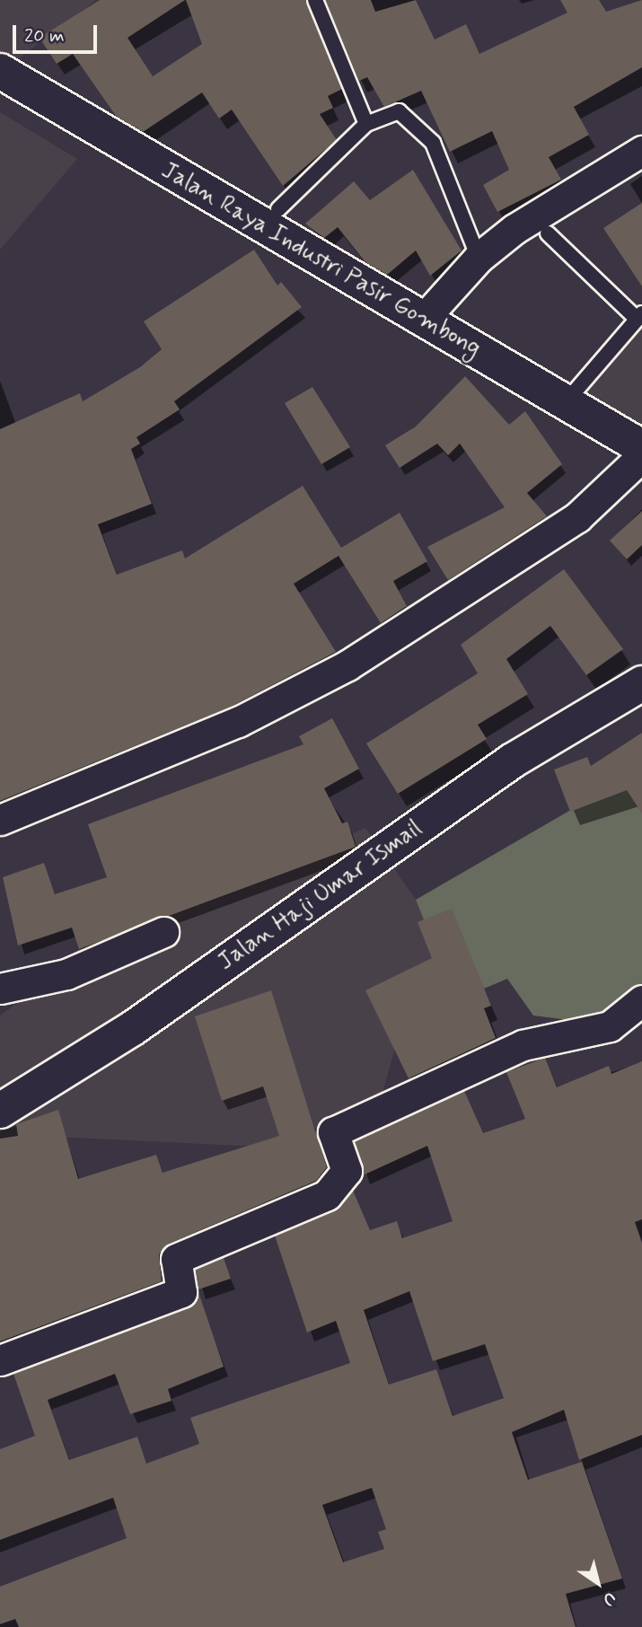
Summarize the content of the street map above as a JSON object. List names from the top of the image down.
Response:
{
  "streets": {
    "main road": ["Jalan Raya Industri Pasir Gombong", "Jalan Haji Umar Ismail"]
  },
  "scale_bar": "20 m",
  "north": "bottom right"
}
